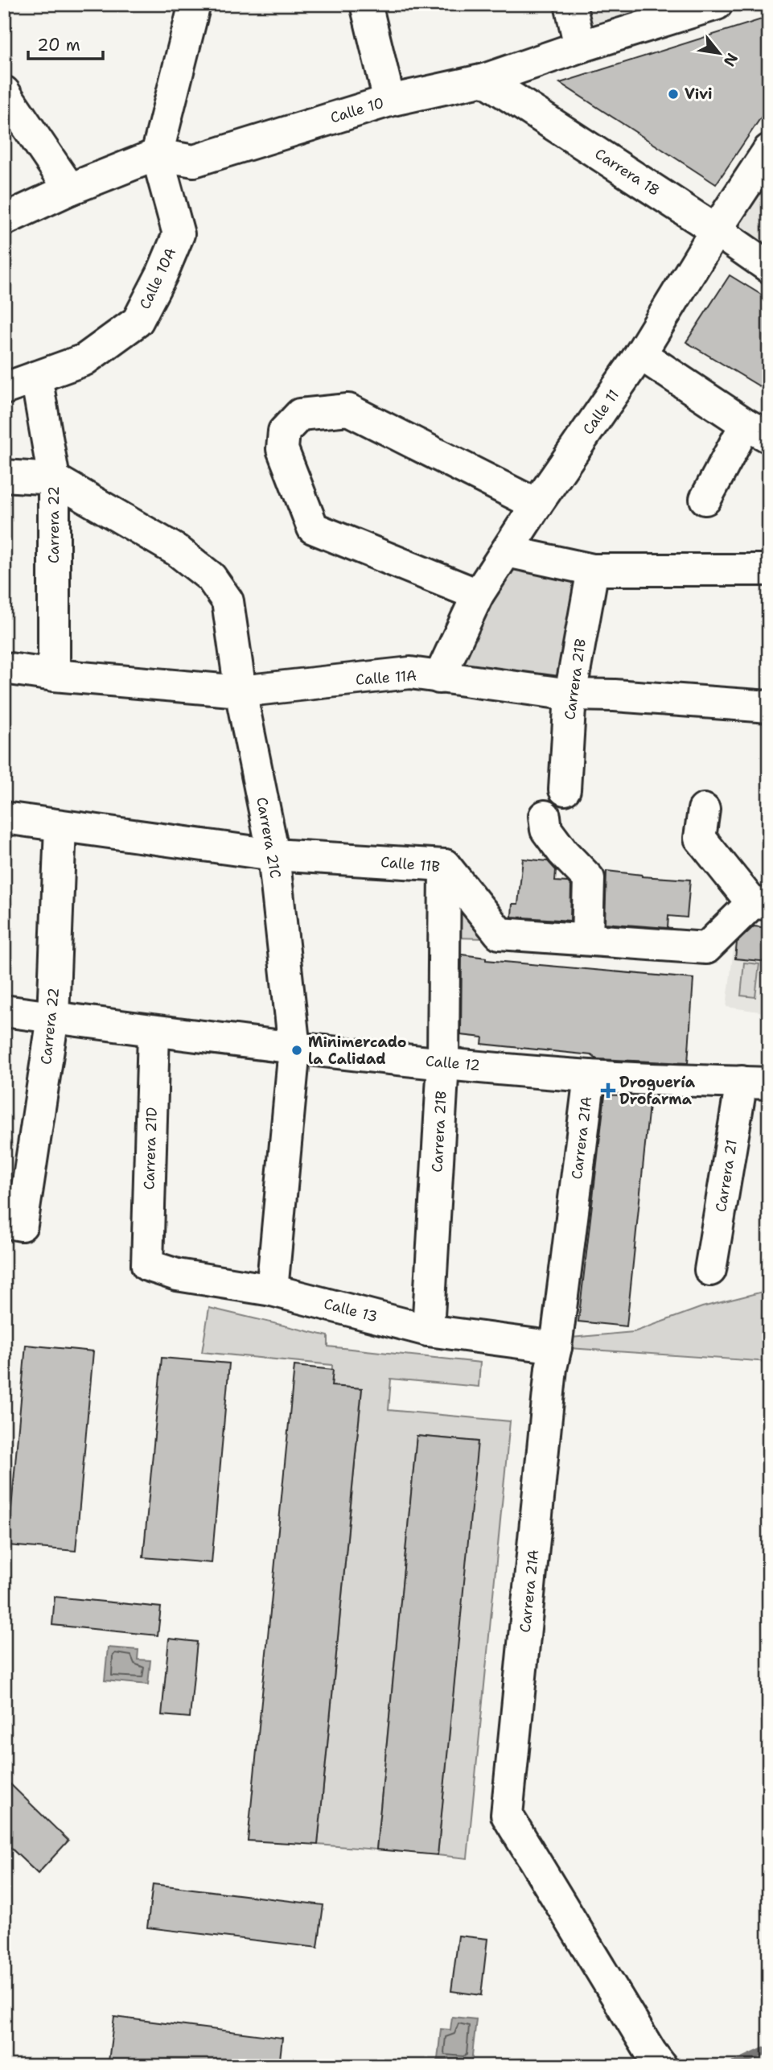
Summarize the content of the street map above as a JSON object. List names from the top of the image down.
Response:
{
  "streets": {
    "street": [
      "Calle 10",
      "Carrera 18",
      "Calle 10A",
      "Calle 11",
      "Carrera 22",
      "Calle 11A",
      "Carrera 21B",
      "Carrera 21C",
      "Calle 11B",
      "Calle 12",
      "Carrera 21A",
      "Carrera 21D",
      "Carrera 21",
      "Calle 13"
    ]
  },
  "crossings": [
    ["Calle 10", "Carrera 18"],
    ["Calle 10", "Calle 10A"],
    ["Carrera 18", "Calle 11"],
    ["Calle 10A", "Carrera 22"],
    ["Calle 11", "Calle 11A"],
    ["Carrera 22", "Calle 11A"],
    ["Carrera 22", "Carrera 21C"],
    ["Carrera 22", "Calle 11B"],
    ["Carrera 22", "Calle 12"],
    ["Calle 11A", "Carrera 21B"],
    ["Calle 11A", "Carrera 21C"],
    ["Carrera 21B", "Calle 11B"],
    ["Carrera 21B", "Calle 12"],
    ["Carrera 21B", "Calle 13"],
    ["Carrera 21C", "Calle 11B"],
    ["Carrera 21C", "Calle 12"],
    ["Carrera 21C", "Calle 13"],
    ["Calle 12", "Carrera 21A"],
    ["Calle 12", "Carrera 21D"],
    ["Calle 12", "Carrera 21"],
    ["Carrera 21A", "Calle 13"],
    ["Carrera 21D", "Calle 13"]
  ],
  "places": {
    "other": ["Vivi", "Minimercado la Calidad"],
    "health": ["Droguería Drofarma"]
  },
  "scale_bar": "20 m",
  "north": "bottom right"
}
